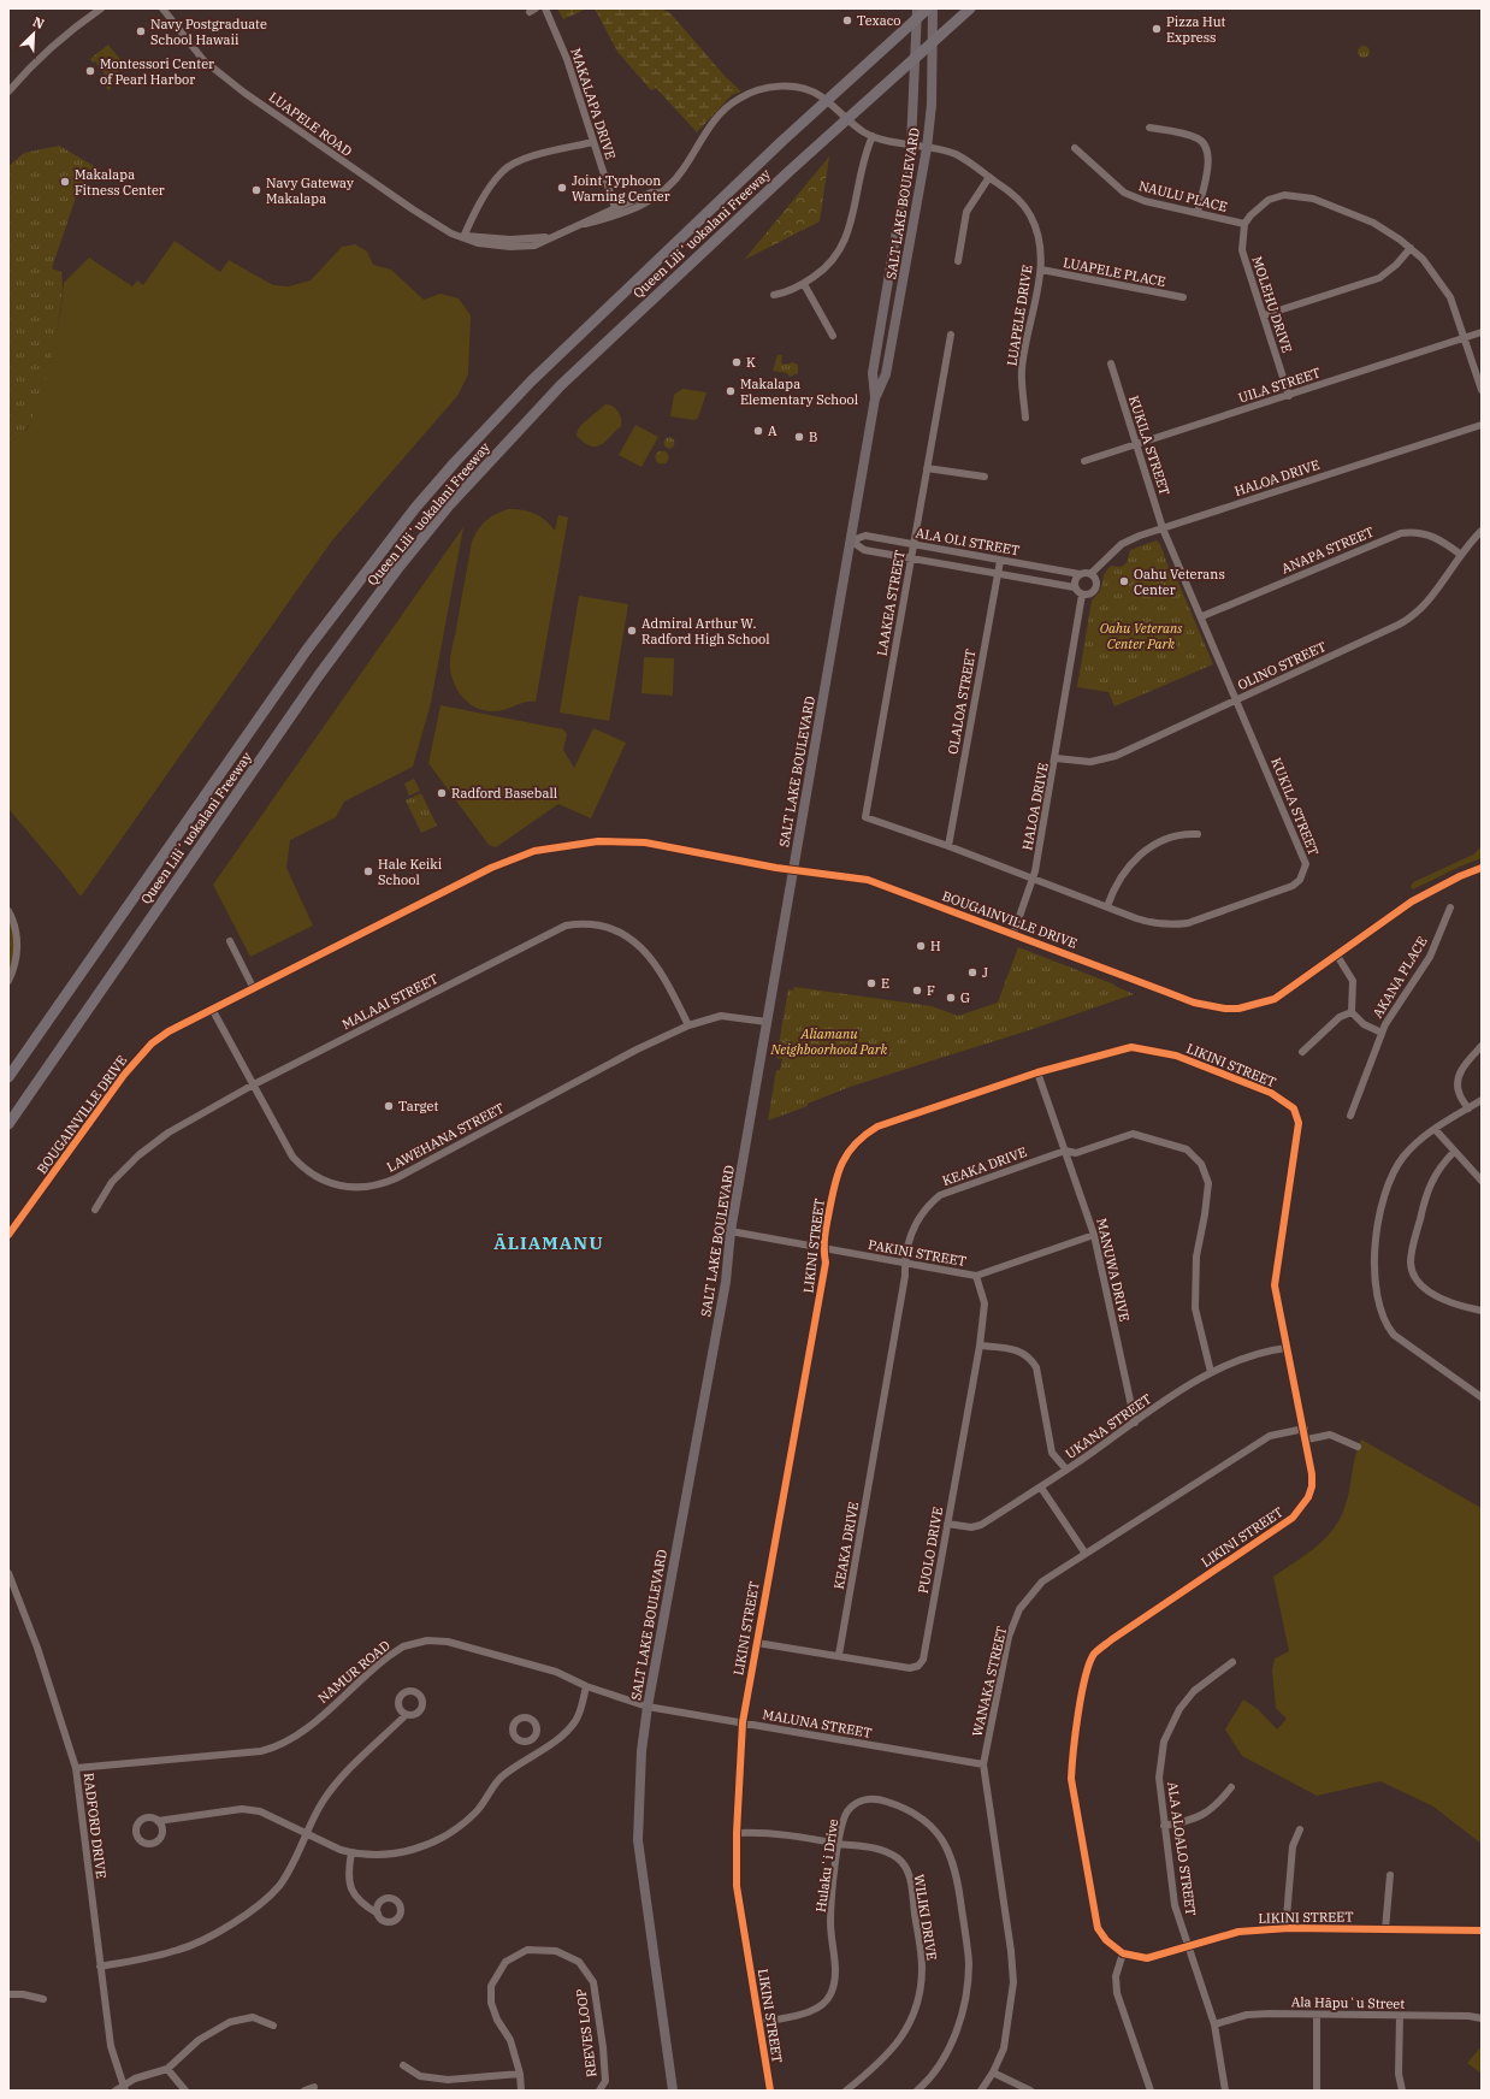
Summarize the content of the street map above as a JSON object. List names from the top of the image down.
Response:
{
  "streets": {
    "highway": ["Queen Liliʻuokalani Freeway"],
    "main road": ["SALT LAKE BOULEVARD"],
    "street": [
      "MAKALAPA DRIVE",
      "LUAPELE ROAD",
      "NAULU PLACE",
      "LUAPELE PLACE",
      "MOLEHU DRIVE",
      "LUAPELE DRIVE",
      "UILA STREET",
      "KUKILA STREET",
      "HALOA DRIVE",
      "ALA OLI STREET",
      "ANAPA STREET",
      "LAAKEA STREET",
      "OLINO STREET",
      "OLALOA STREET",
      "BOUGAINVILLE DRIVE",
      "AKANA PLACE",
      "MALAAI STREET",
      "LIKINI STREET",
      "LAWEHANA STREET",
      "KEAKA DRIVE",
      "PAKINI STREET",
      "MANUWA DRIVE",
      "UKANA STREET",
      "PUOLO DRIVE",
      "NAMUR ROAD",
      "WANAKA STREET",
      "MALUNA STREET",
      "RADFORD DRIVE",
      "ALA ALOALO STREET",
      "Hulakuʻi Drive",
      "WILIKI DRIVE",
      "Ala Hāpuʻu Street",
      "REEVES LOOP"
    ]
  },
  "crossings": [
    ["MAKALAPA DRIVE", "LUAPELE ROAD"],
    ["LUAPELE ROAD", "SALT LAKE BOULEVARD"],
    ["LUAPELE ROAD", "LUAPELE DRIVE"],
    ["NAULU PLACE", "MOLEHU DRIVE"],
    ["SALT LAKE BOULEVARD", "LUAPELE DRIVE"],
    ["SALT LAKE BOULEVARD", "ALA OLI STREET"],
    ["SALT LAKE BOULEVARD", "BOUGAINVILLE DRIVE"],
    ["SALT LAKE BOULEVARD", "LAWEHANA STREET"],
    ["SALT LAKE BOULEVARD", "PAKINI STREET"],
    ["SALT LAKE BOULEVARD", "NAMUR ROAD"],
    ["SALT LAKE BOULEVARD", "MALUNA STREET"],
    ["LUAPELE PLACE", "LUAPELE DRIVE"],
    ["MOLEHU DRIVE", "UILA STREET"],
    ["UILA STREET", "KUKILA STREET"],
    ["KUKILA STREET", "HALOA DRIVE"],
    ["KUKILA STREET", "ANAPA STREET"],
    ["KUKILA STREET", "LAAKEA STREET"],
    ["KUKILA STREET", "OLINO STREET"],
    ["KUKILA STREET", "OLALOA STREET"],
    ["HALOA DRIVE", "ALA OLI STREET"],
    ["HALOA DRIVE", "OLINO STREET"],
    ["HALOA DRIVE", "BOUGAINVILLE DRIVE"],
    ["ALA OLI STREET", "LAAKEA STREET"],
    ["ALA OLI STREET", "OLALOA STREET"],
    ["ANAPA STREET", "OLINO STREET"],
    ["BOUGAINVILLE DRIVE", "AKANA PLACE"],
    ["BOUGAINVILLE DRIVE", "LAWEHANA STREET"],
    ["MALAAI STREET", "LAWEHANA STREET"],
    ["LIKINI STREET", "PAKINI STREET"],
    ["LIKINI STREET", "MANUWA DRIVE"],
    ["LIKINI STREET", "UKANA STREET"],
    ["LIKINI STREET", "PUOLO DRIVE"],
    ["LIKINI STREET", "WANAKA STREET"],
    ["LIKINI STREET", "MALUNA STREET"],
    ["LIKINI STREET", "ALA ALOALO STREET"],
    ["LIKINI STREET", "Hulakuʻi Drive"],
    ["LIKINI STREET", "WILIKI DRIVE"],
    ["KEAKA DRIVE", "PAKINI STREET"],
    ["KEAKA DRIVE", "MANUWA DRIVE"],
    ["KEAKA DRIVE", "UKANA STREET"],
    ["KEAKA DRIVE", "PUOLO DRIVE"],
    ["PAKINI STREET", "MANUWA DRIVE"],
    ["PAKINI STREET", "PUOLO DRIVE"],
    ["MANUWA DRIVE", "UKANA STREET"],
    ["UKANA STREET", "PUOLO DRIVE"],
    ["NAMUR ROAD", "MALUNA STREET"],
    ["NAMUR ROAD", "RADFORD DRIVE"],
    ["WANAKA STREET", "MALUNA STREET"],
    ["ALA ALOALO STREET", "Ala Hāpuʻu Street"],
    ["Hulakuʻi Drive", "WILIKI DRIVE"]
  ],
  "districts": ["ĀLIAMANU"],
  "parks": ["Oahu Veterans Center Park", "Aliamanu Neighboorhood Park"],
  "places": [
    "Texaco",
    "Pizza Hut Express",
    "Navy Postgraduate School Hawaii",
    "Montessori Center of Pearl Harbor",
    "Makalapa Fitness Center",
    "Joint Typhoon Warning Center",
    "Navy Gateway Makalapa",
    "K",
    "Makalapa Elementary School",
    "A",
    "B",
    "Oahu Veterans Center",
    "Admiral Arthur W. Radford High School",
    "Radford Baseball",
    "Hale Keiki School",
    "H",
    "J",
    "E",
    "F",
    "G",
    "Target"
  ],
  "north": "top right"
}
